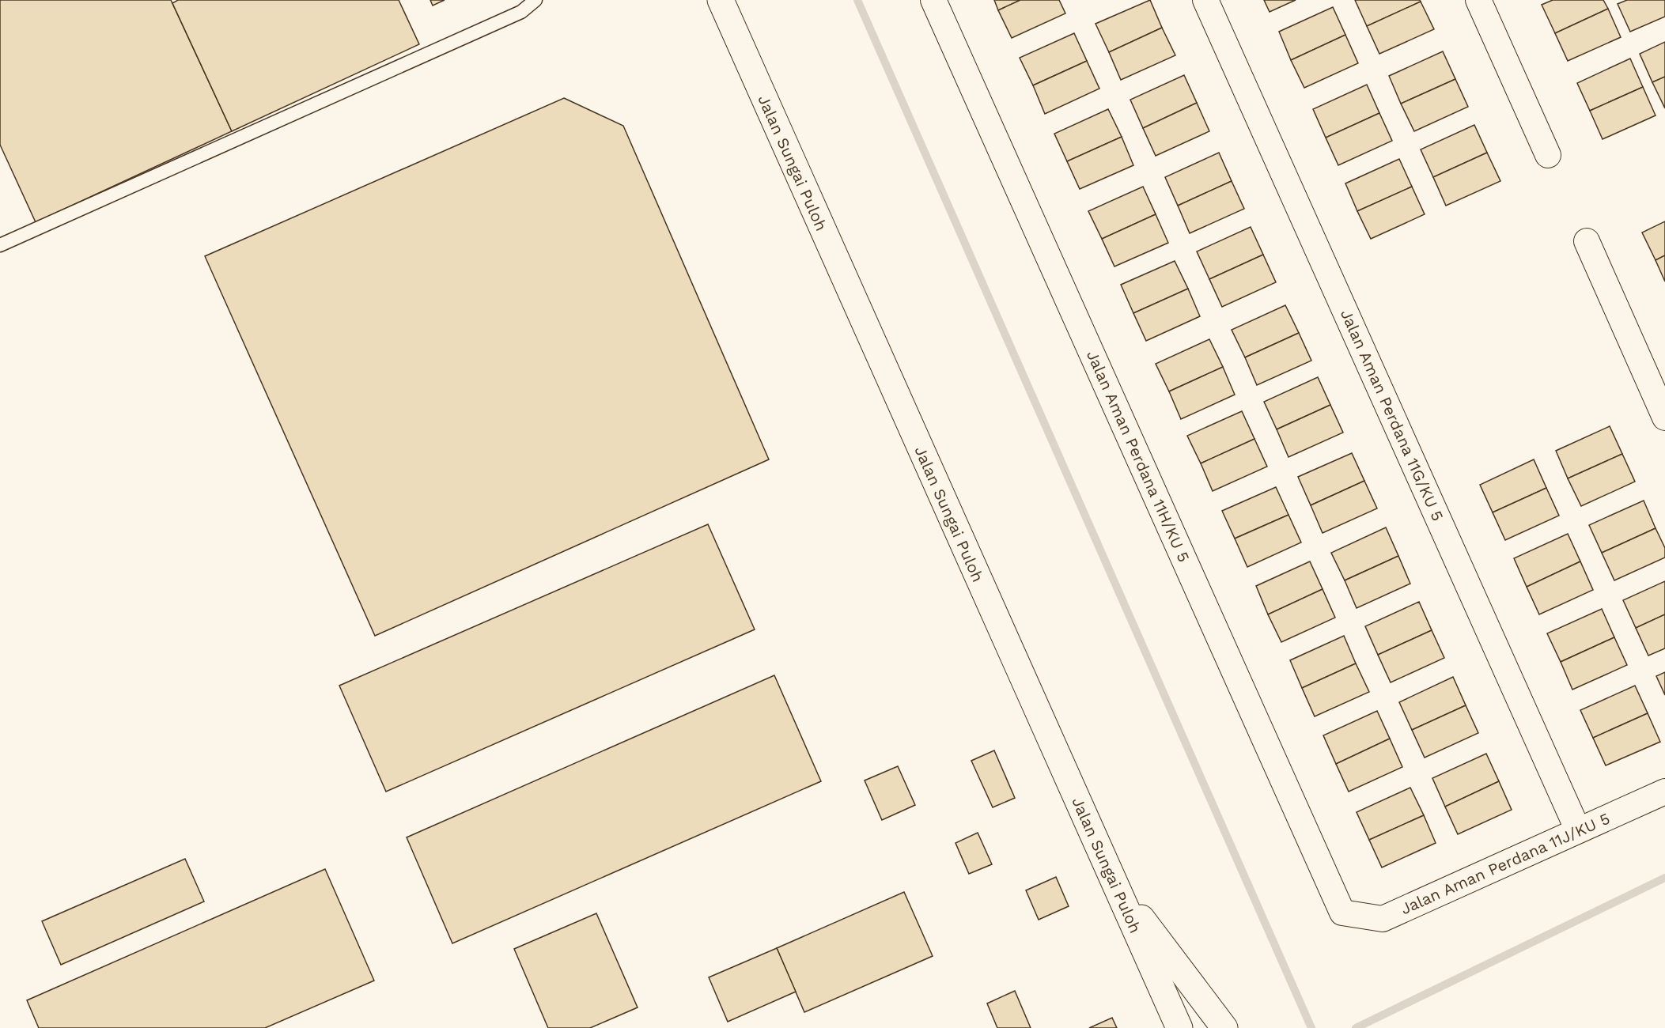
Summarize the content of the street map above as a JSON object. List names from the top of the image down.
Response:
{
  "streets": {
    "street": [
      "Jalan Sungai Puloh",
      "Jalan Aman Perdana 11G/KU 5",
      "Jalan Aman Perdana 11H/KU 5",
      "Jalan Aman Perdana 11J/KU 5"
    ]
  },
  "crossings": [
    ["Jalan Aman Perdana 11G/KU 5", "Jalan Aman Perdana 11J/KU 5"],
    ["Jalan Aman Perdana 11H/KU 5", "Jalan Aman Perdana 11J/KU 5"]
  ]
}
